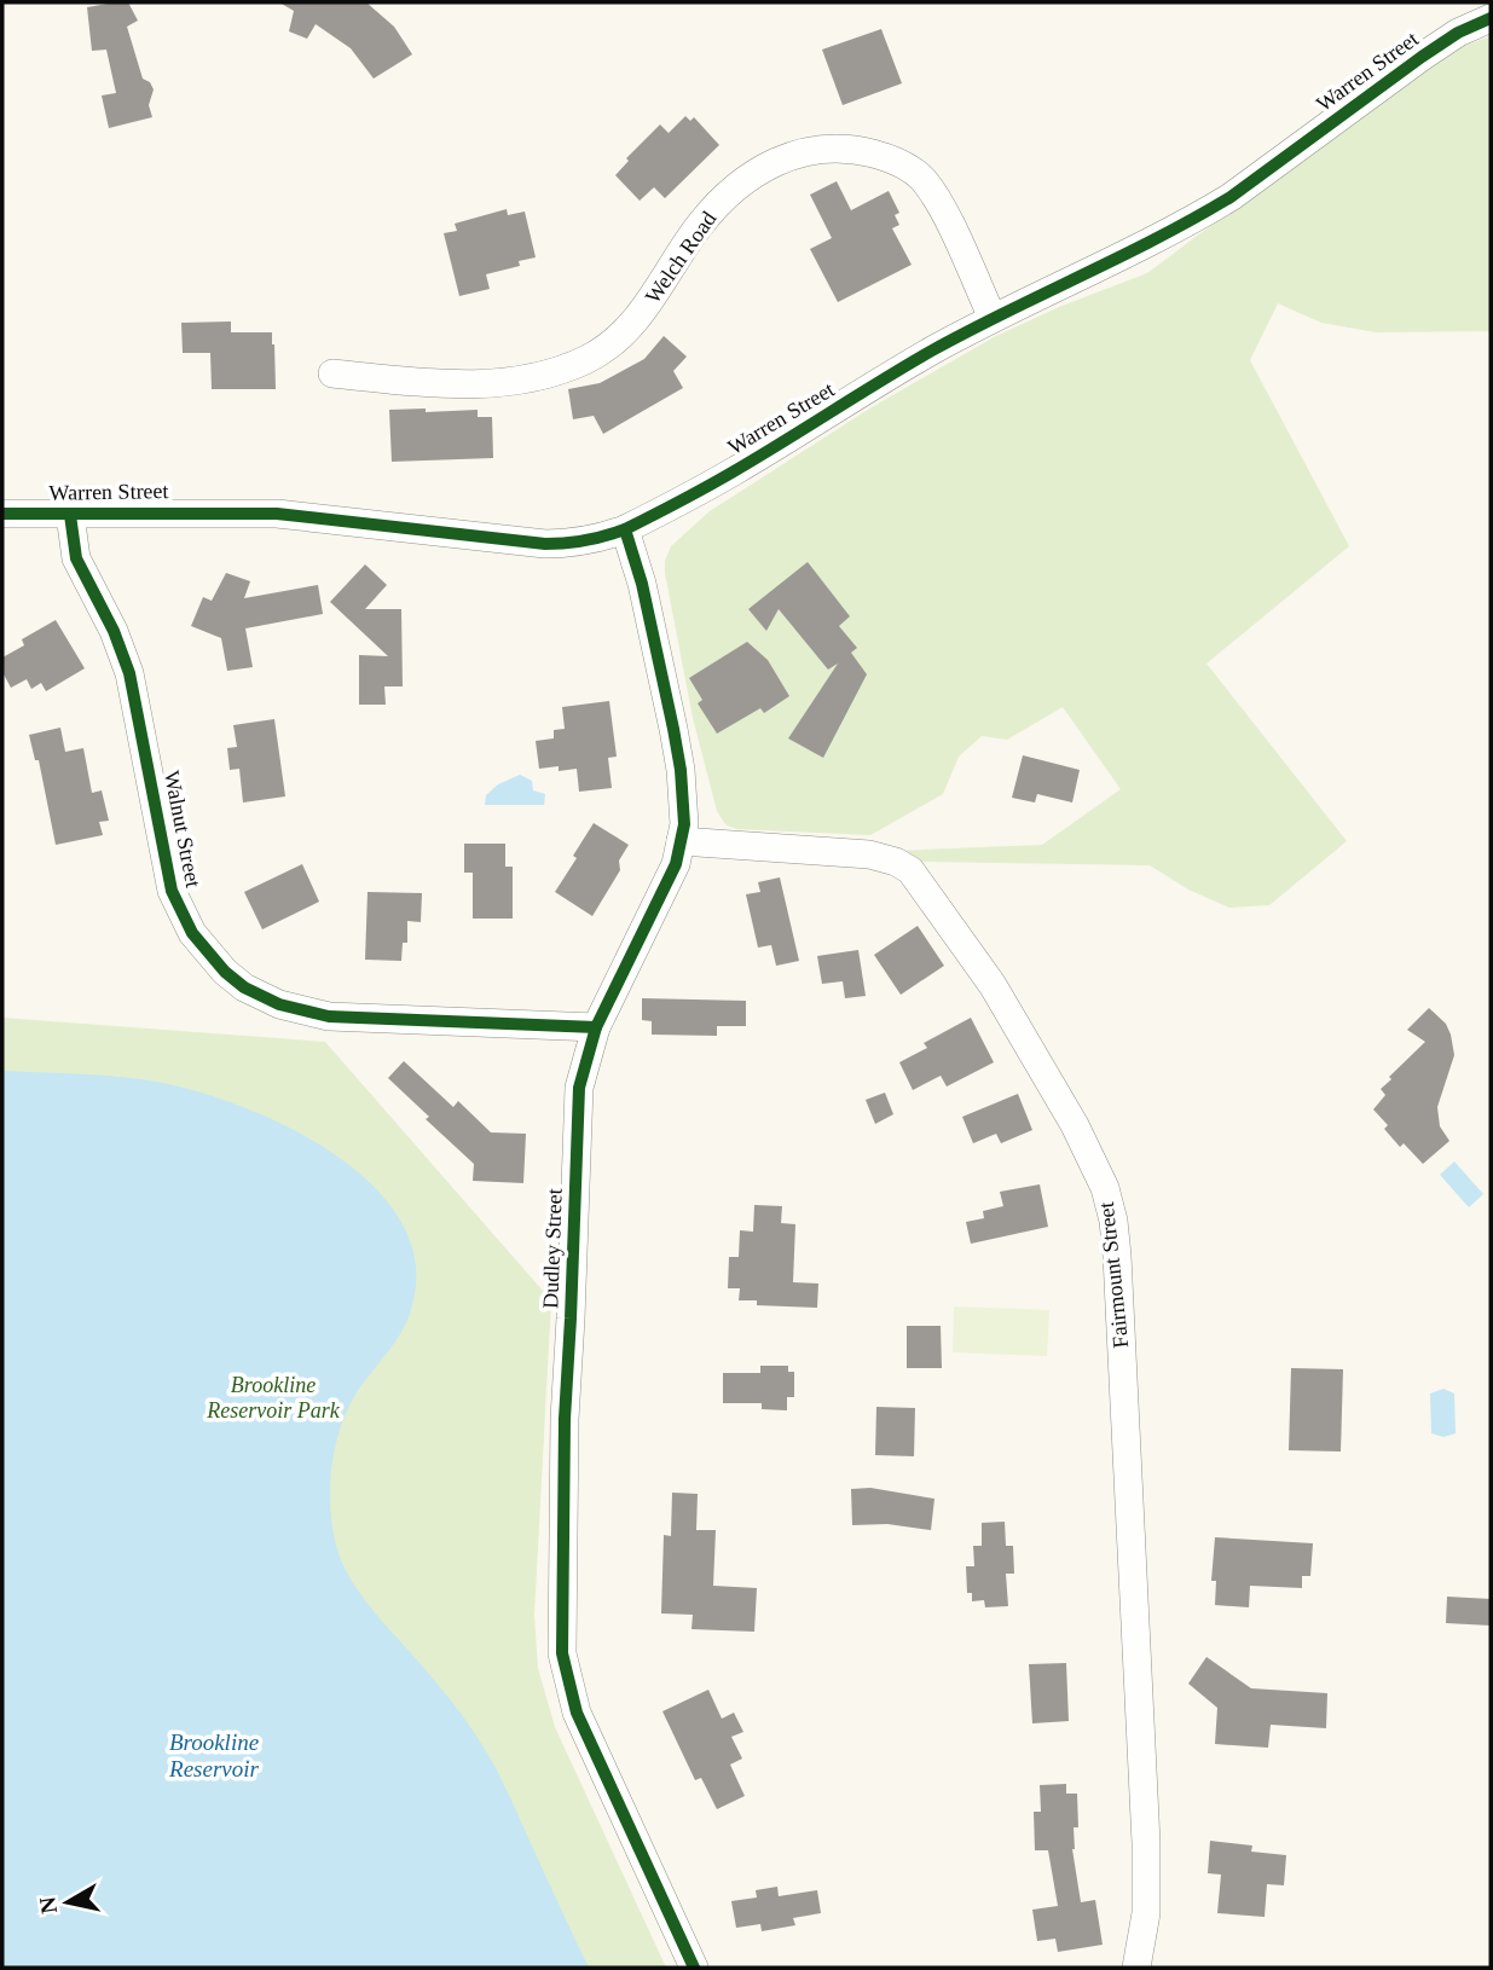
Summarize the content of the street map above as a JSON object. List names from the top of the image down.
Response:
{
  "streets": {
    "street": [
      "Warren Street",
      "Welch Road",
      "Walnut Street",
      "Dudley Street",
      "Fairmount Street"
    ]
  },
  "crossings": [
    ["Warren Street", "Welch Road"],
    ["Warren Street", "Walnut Street"],
    ["Warren Street", "Dudley Street"],
    ["Walnut Street", "Dudley Street"],
    ["Dudley Street", "Fairmount Street"]
  ],
  "water": ["Brookline Reservoir"],
  "parks": ["Brookline Reservoir Park"],
  "north": "left"
}
